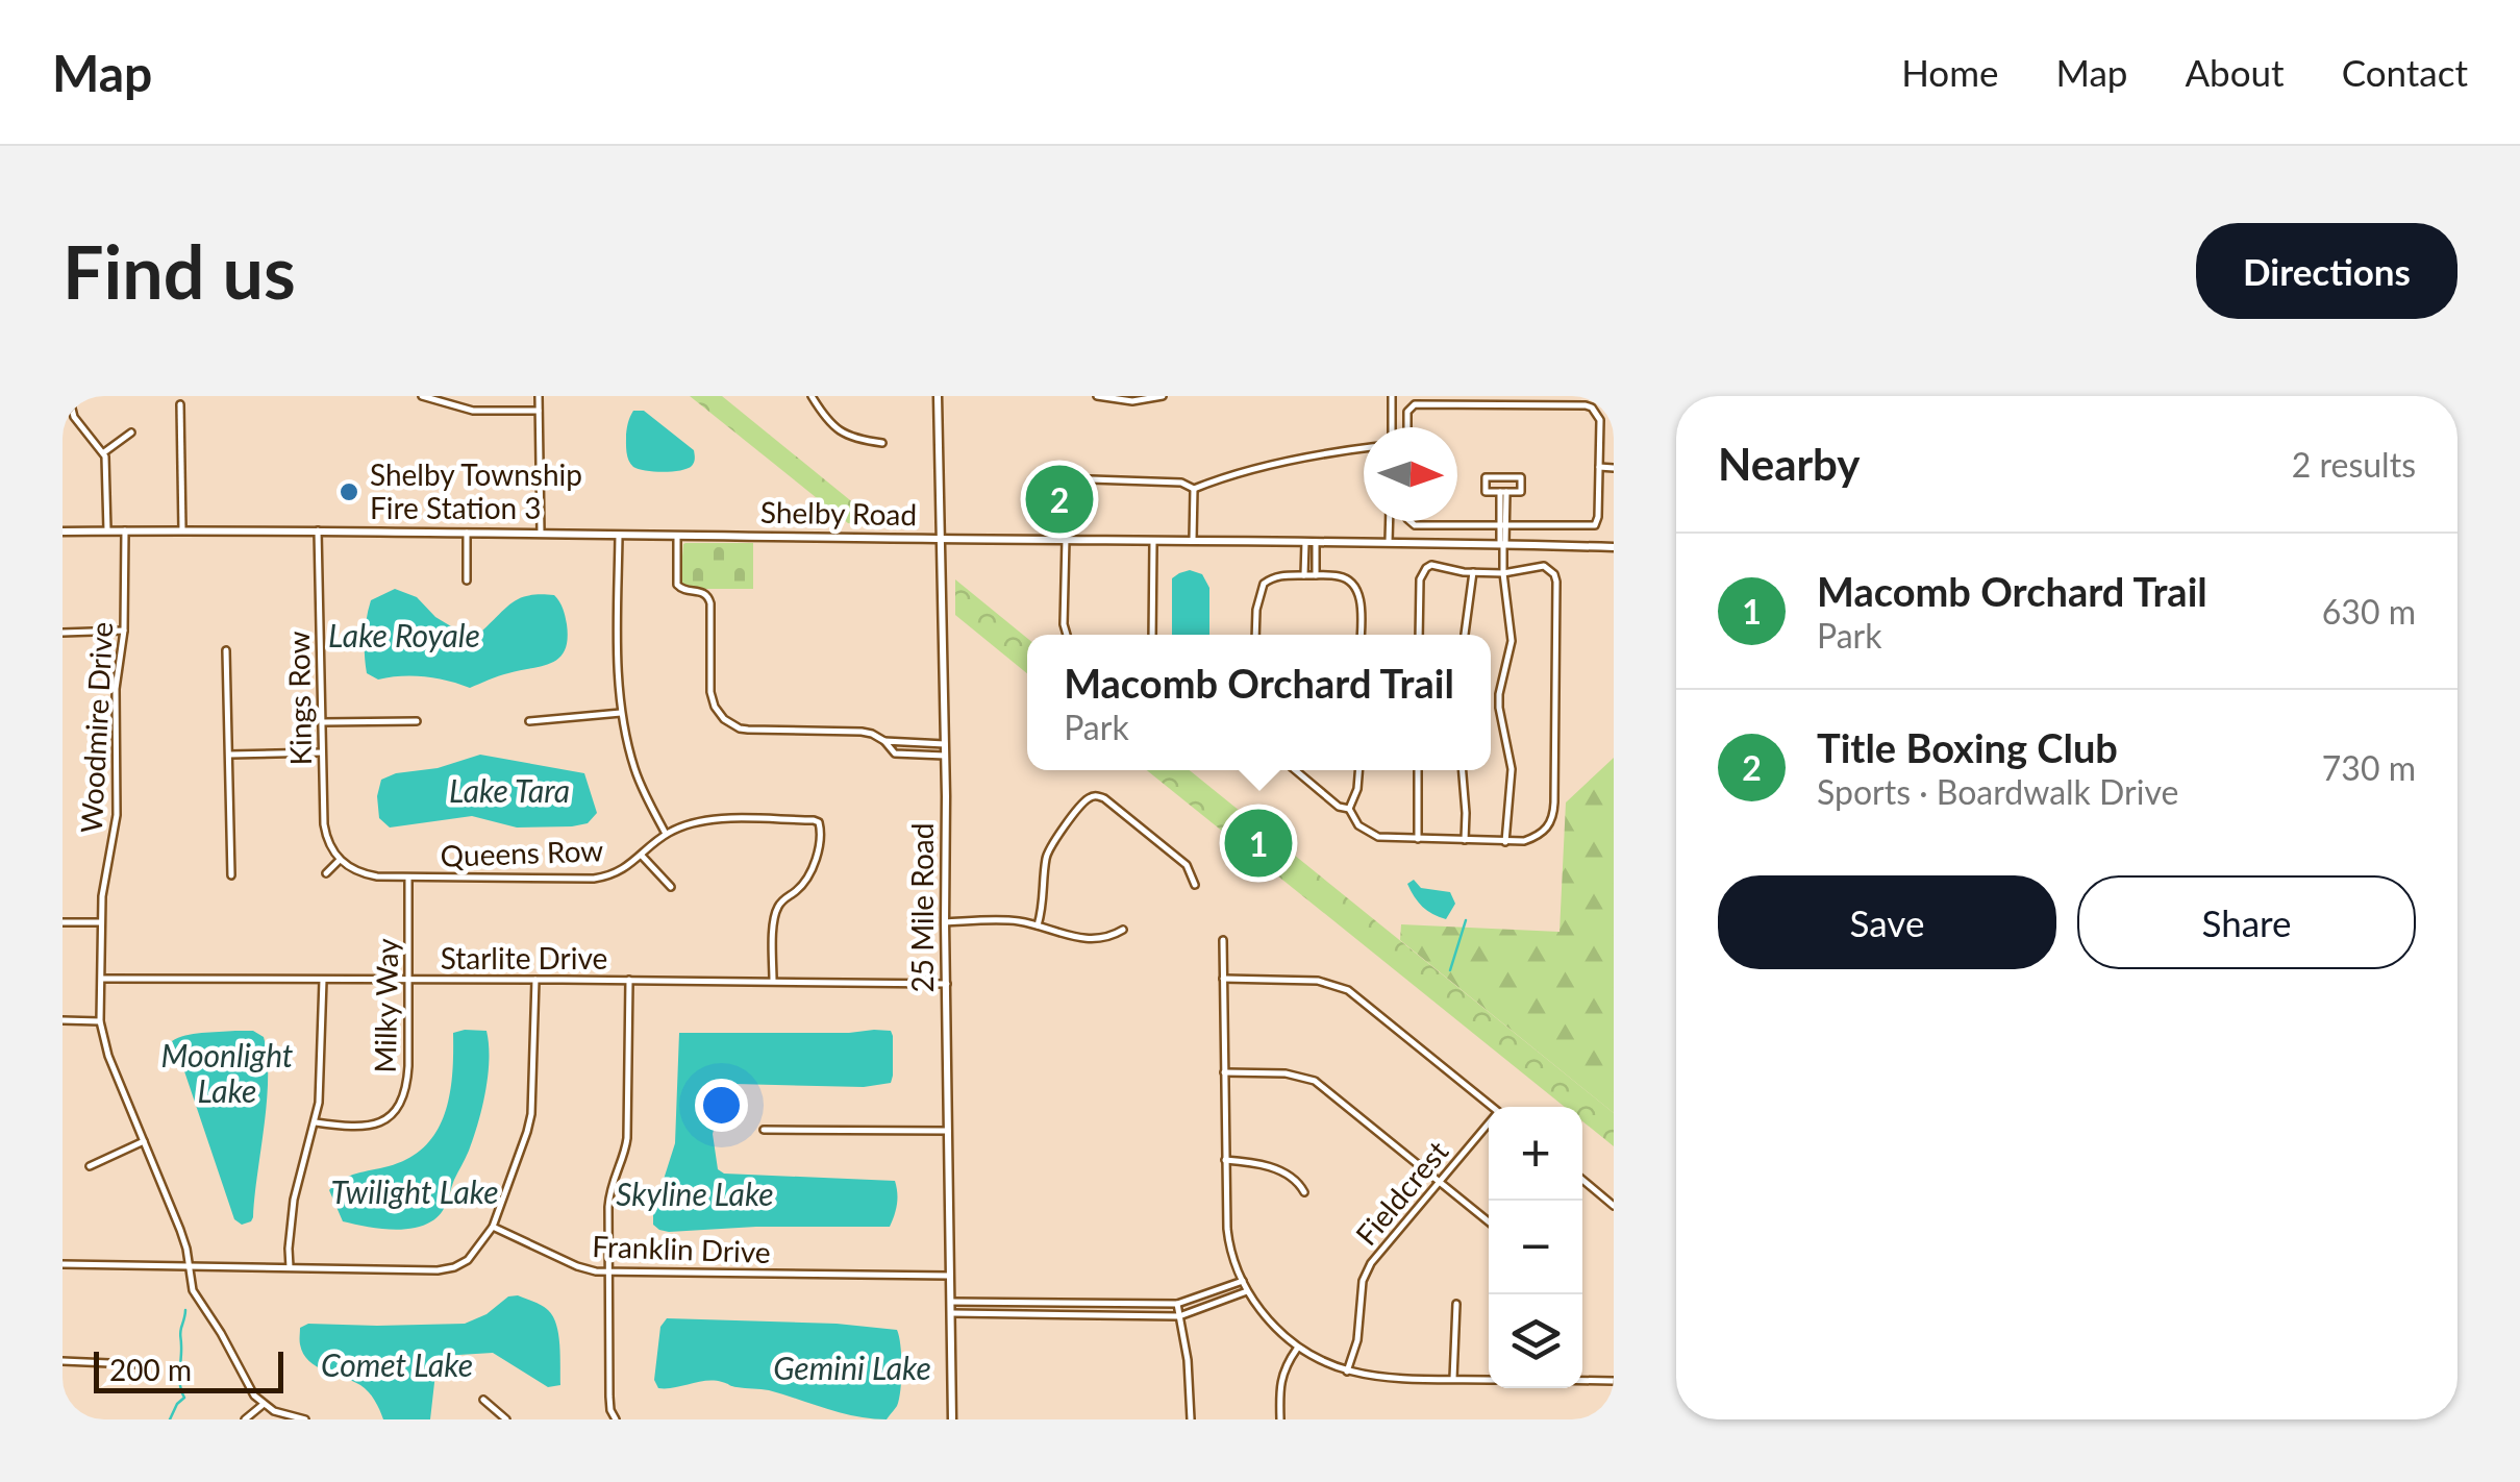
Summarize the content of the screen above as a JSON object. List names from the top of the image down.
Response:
{
  "streets": {
    "street": [
      "Shelby Road",
      "Kings Row",
      "Woodmire Drive",
      "Queens Row",
      "25 Mile Road",
      "Starlite Drive",
      "Milky Way",
      "Fieldcrest",
      "Franklin Drive"
    ]
  },
  "crossings": [
    ["Shelby Road", "Kings Row"],
    ["Shelby Road", "Woodmire Drive"],
    ["Shelby Road", "25 Mile Road"],
    ["Kings Row", "Queens Row"],
    ["Woodmire Drive", "Starlite Drive"],
    ["Queens Row", "Starlite Drive"],
    ["Queens Row", "Milky Way"],
    ["25 Mile Road", "Starlite Drive"],
    ["25 Mile Road", "Franklin Drive"],
    ["Starlite Drive", "Milky Way"]
  ],
  "water": [
    "Lake Royale",
    "Lake Tara",
    "Moonlight Lake",
    "Twilight Lake",
    "Skyline Lake",
    "Comet Lake",
    "Gemini Lake"
  ],
  "places": ["Shelby Township Fire Station 3"],
  "scale_bar": "200 m",
  "north": "right",
  "page": {
    "header": "Map",
    "nav": [
      "Home",
      "Map",
      "About",
      "Contact"
    ],
    "buttons": [
      "Directions",
      ["Save", "Share"]
    ],
    "title": "Find us",
    "heading": ["Nearby", "2 results"],
    "pins": ["2", "1"],
    "list": [
      {
        "mark": "1",
        "name": "Macomb Orchard Trail",
        "note": "Park",
        "value": "630 m"
      },
      {
        "mark": "2",
        "name": "Title Boxing Club",
        "note": "Sports · Boardwalk Drive",
        "value": "730 m"
      }
    ],
    "popup": ["Macomb Orchard Trail", "Park"],
    "map_buttons": ["+", "−"],
    "scale": "200 m"
  }
}
